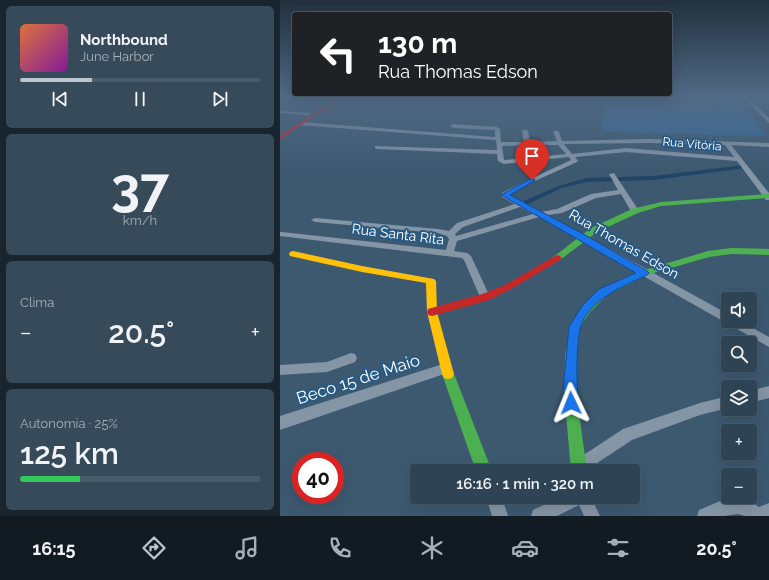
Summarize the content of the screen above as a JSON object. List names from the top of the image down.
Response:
{
  "streets": {
    "street": [
      "Rua Vitória",
      "Rua Santa Rita",
      "Rua Thomas Edson",
      "Beco 15 de Maio"
    ]
  },
  "crossings": [
    ["Rua Vitória", "Rua Thomas Edson"]
  ],
  "page": {
    "turn": ["130 m", "Rua Thomas Edson"],
    "song": ["Northbound", "June Harbor"],
    "tile": [
      ["37", "km/h"],
      "Clima",
      ["Autonomia · 25%", "125 km"]
    ],
    "map_buttons": ["+", "−"],
    "heat": ["−", "20.5°", "+"],
    "limit": "40",
    "trip": "16:16 · 1 min · 320 m",
    "tabs": ["16:15", "20.5°"]
  }
}
